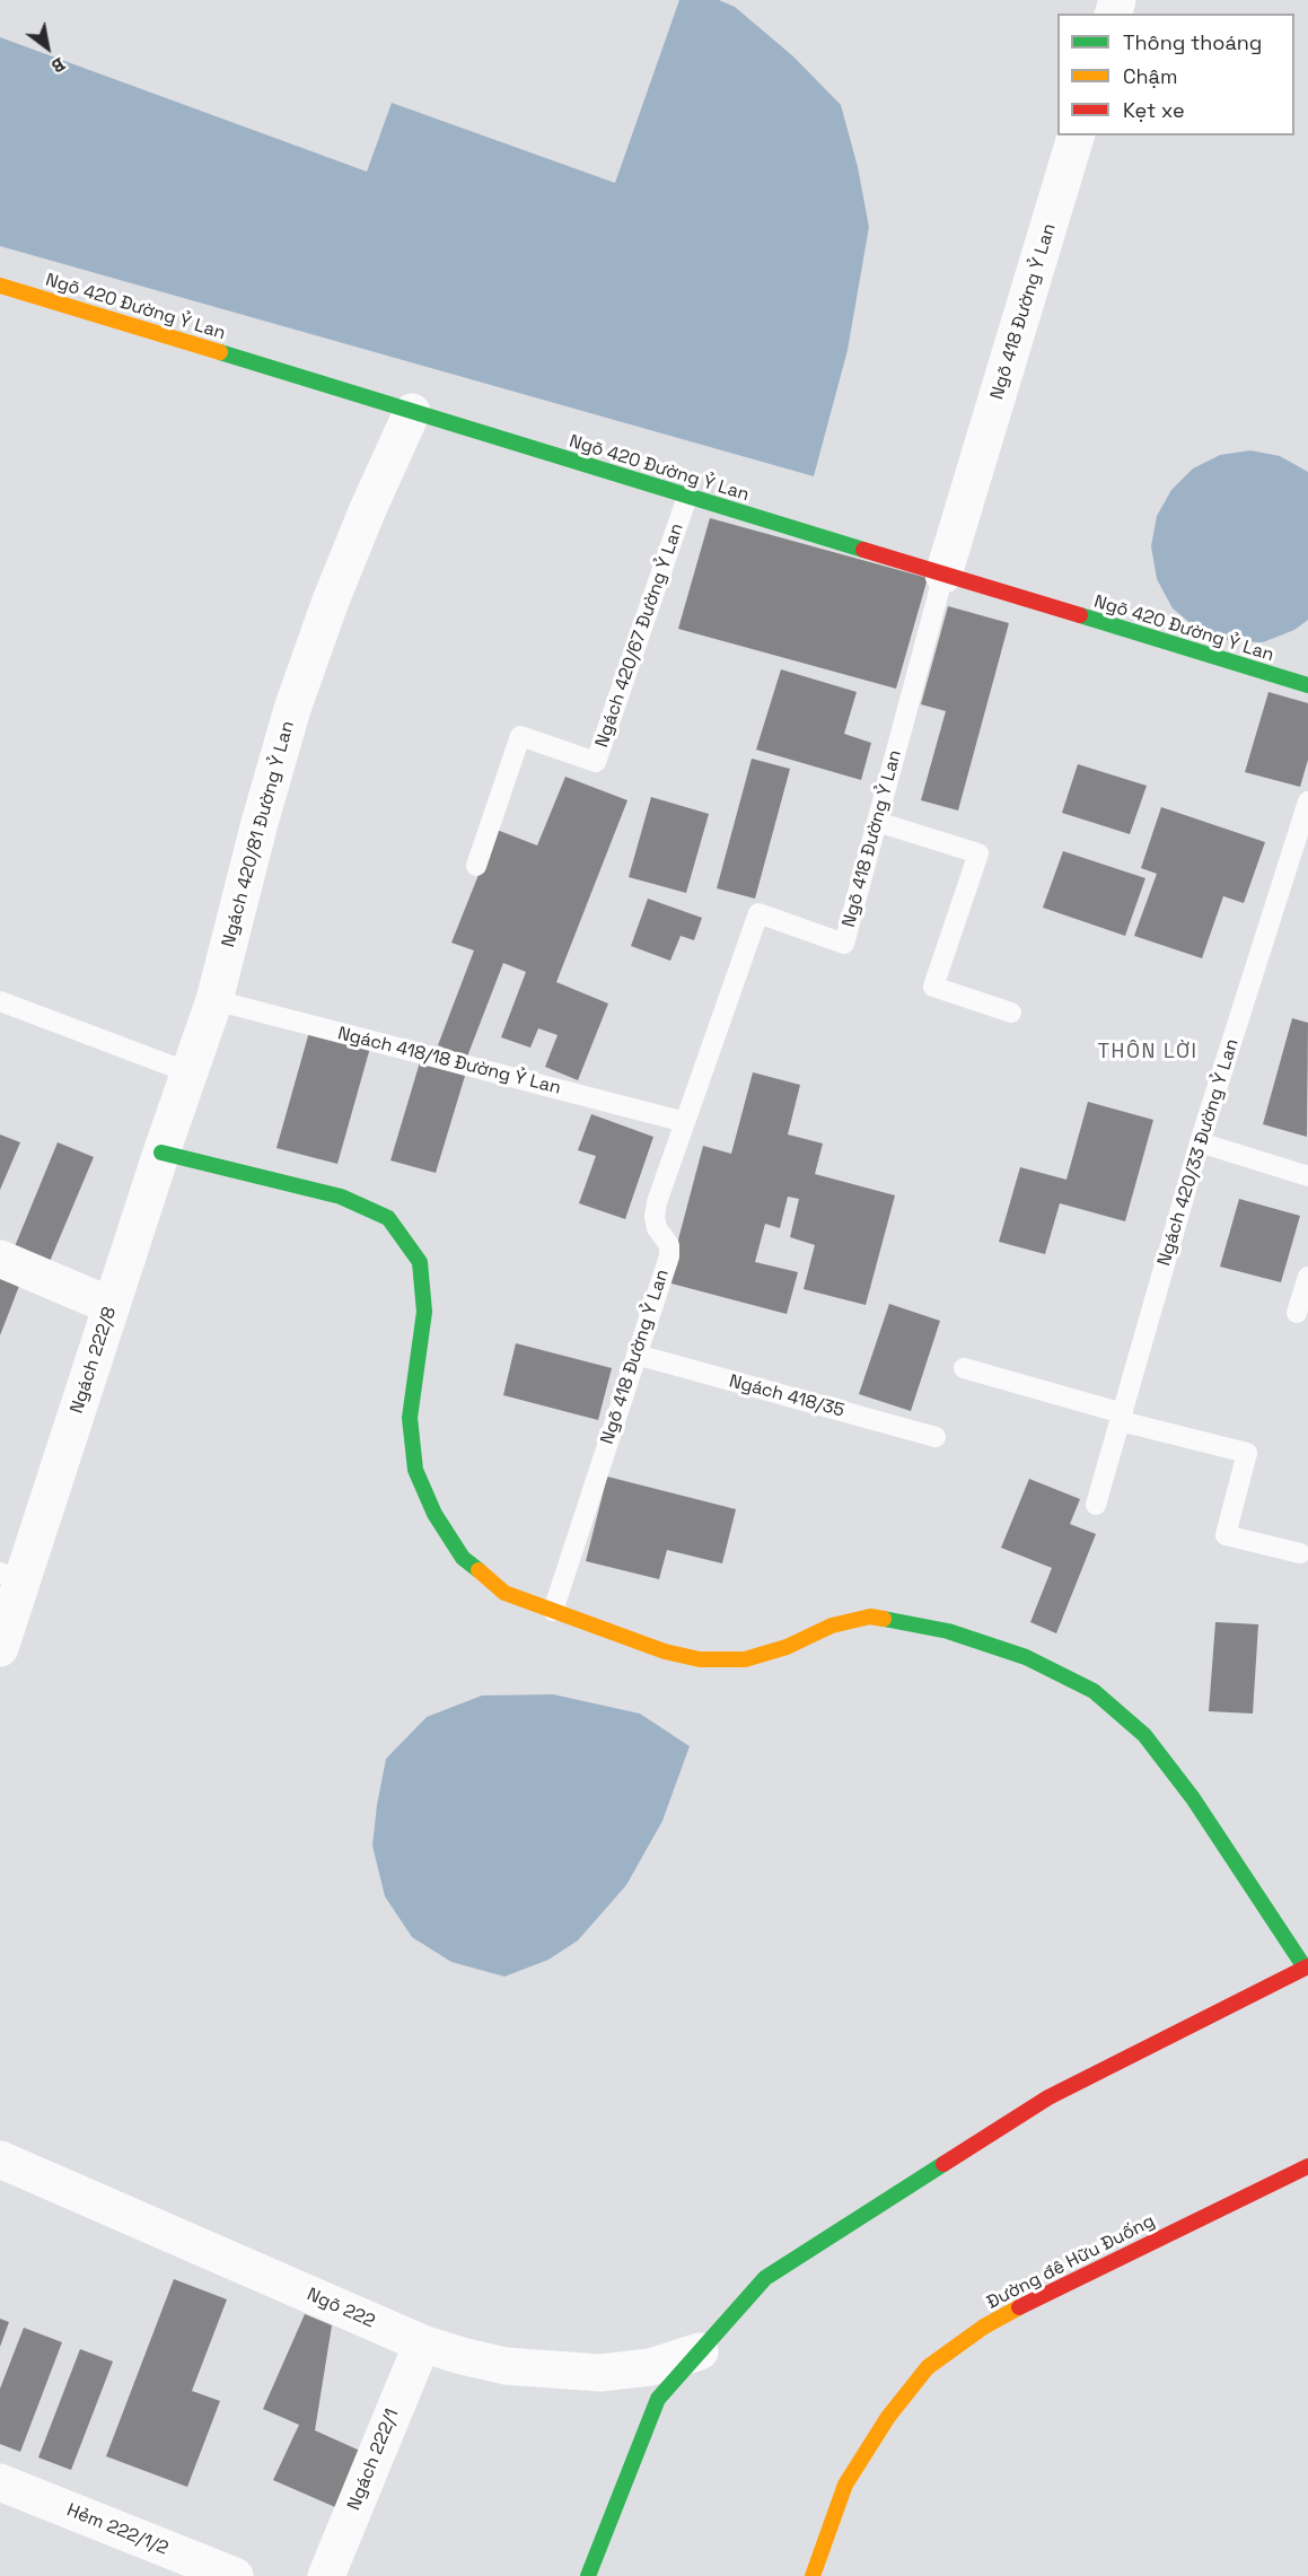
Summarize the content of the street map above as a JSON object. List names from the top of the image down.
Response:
{
  "streets": {
    "street": [
      "Ngõ 420 Đường Ỷ Lan",
      "Ngõ 418 Đường Ỷ Lan",
      "Ngách 420/81 Đường Ỷ Lan",
      "Ngách 222/8",
      "Đường đê Hữu Đuống",
      "Ngõ 222",
      "Ngách 222/1",
      "Hẻm 222/1/2"
    ],
    "lane": [
      "Ngách 420/67 Đường Ỷ Lan",
      "Ngách 418/18 Đường Ỷ Lan",
      "Ngách 420/33 Đường Ỷ Lan",
      "Ngách 418/35"
    ]
  },
  "crossings": [
    ["Ngõ 420 Đường Ỷ Lan", "Ngõ 418 Đường Ỷ Lan"],
    ["Ngõ 420 Đường Ỷ Lan", "Ngách 420/67 Đường Ỷ Lan"],
    ["Ngõ 420 Đường Ỷ Lan", "Ngách 420/81 Đường Ỷ Lan"],
    ["Ngõ 418 Đường Ỷ Lan", "Ngách 418/18 Đường Ỷ Lan"],
    ["Ngõ 418 Đường Ỷ Lan", "Ngách 418/35"],
    ["Ngách 420/81 Đường Ỷ Lan", "Ngách 418/18 Đường Ỷ Lan"],
    ["Ngách 420/81 Đường Ỷ Lan", "Ngách 222/8"],
    ["Ngõ 222", "Ngách 222/1"]
  ],
  "districts": ["THÔN LỜI"],
  "legend": ["Thông thoáng", "Chậm", "Kẹt xe"],
  "north": "bottom right"
}
